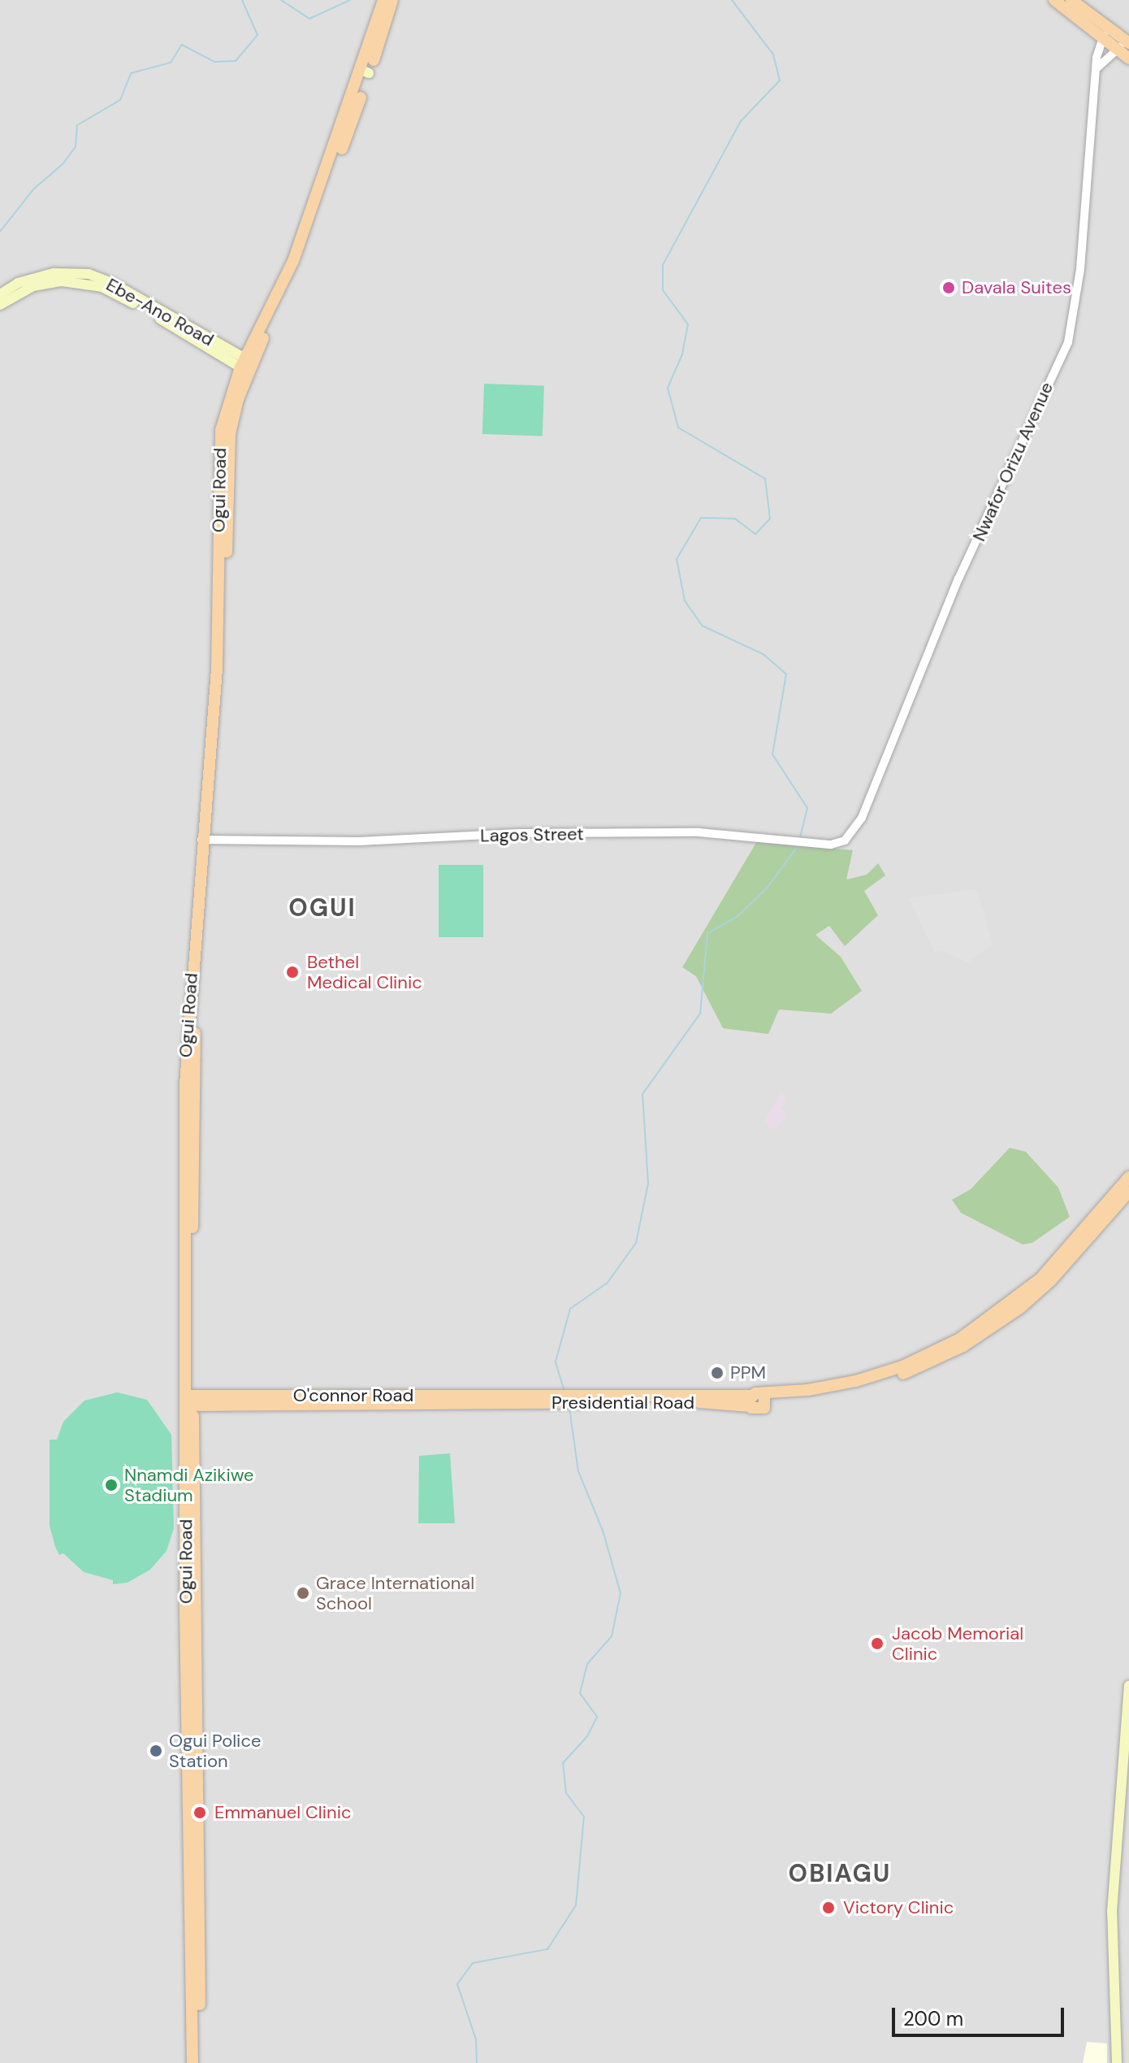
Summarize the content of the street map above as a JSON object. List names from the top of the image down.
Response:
{
  "streets": {
    "main road": [
      "Ebe-Ano Road",
      "Ogui Road",
      "O'connor Road",
      "Presidential Road"
    ],
    "street": ["Nwafor Orizu Avenue", "Lagos Street"]
  },
  "crossings": [
    ["Ebe-Ano Road", "Ogui Road"],
    ["Nwafor Orizu Avenue", "Lagos Street"],
    ["Ogui Road", "Lagos Street"],
    ["Ogui Road", "O'connor Road"],
    ["O'connor Road", "Presidential Road"]
  ],
  "districts": ["OGUI", "OBIAGU"],
  "places": [
    "Davala Suites",
    "Bethel Medical Clinic",
    "PPM",
    "Nnamdi Azikiwe Stadium",
    "Grace International School",
    "Jacob Memorial Clinic",
    "Ogui Police Station",
    "Emmanuel Clinic",
    "Victory Clinic"
  ],
  "scale_bar": "200 m"
}
